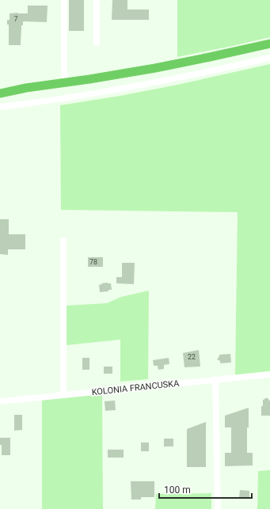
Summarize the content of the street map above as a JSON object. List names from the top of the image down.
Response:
{
  "streets": {
    "street": ["KOLONIA FRANCUSKA"]
  },
  "house_numbers": ["7", "78", "22"],
  "scale_bar": "100 m"
}
